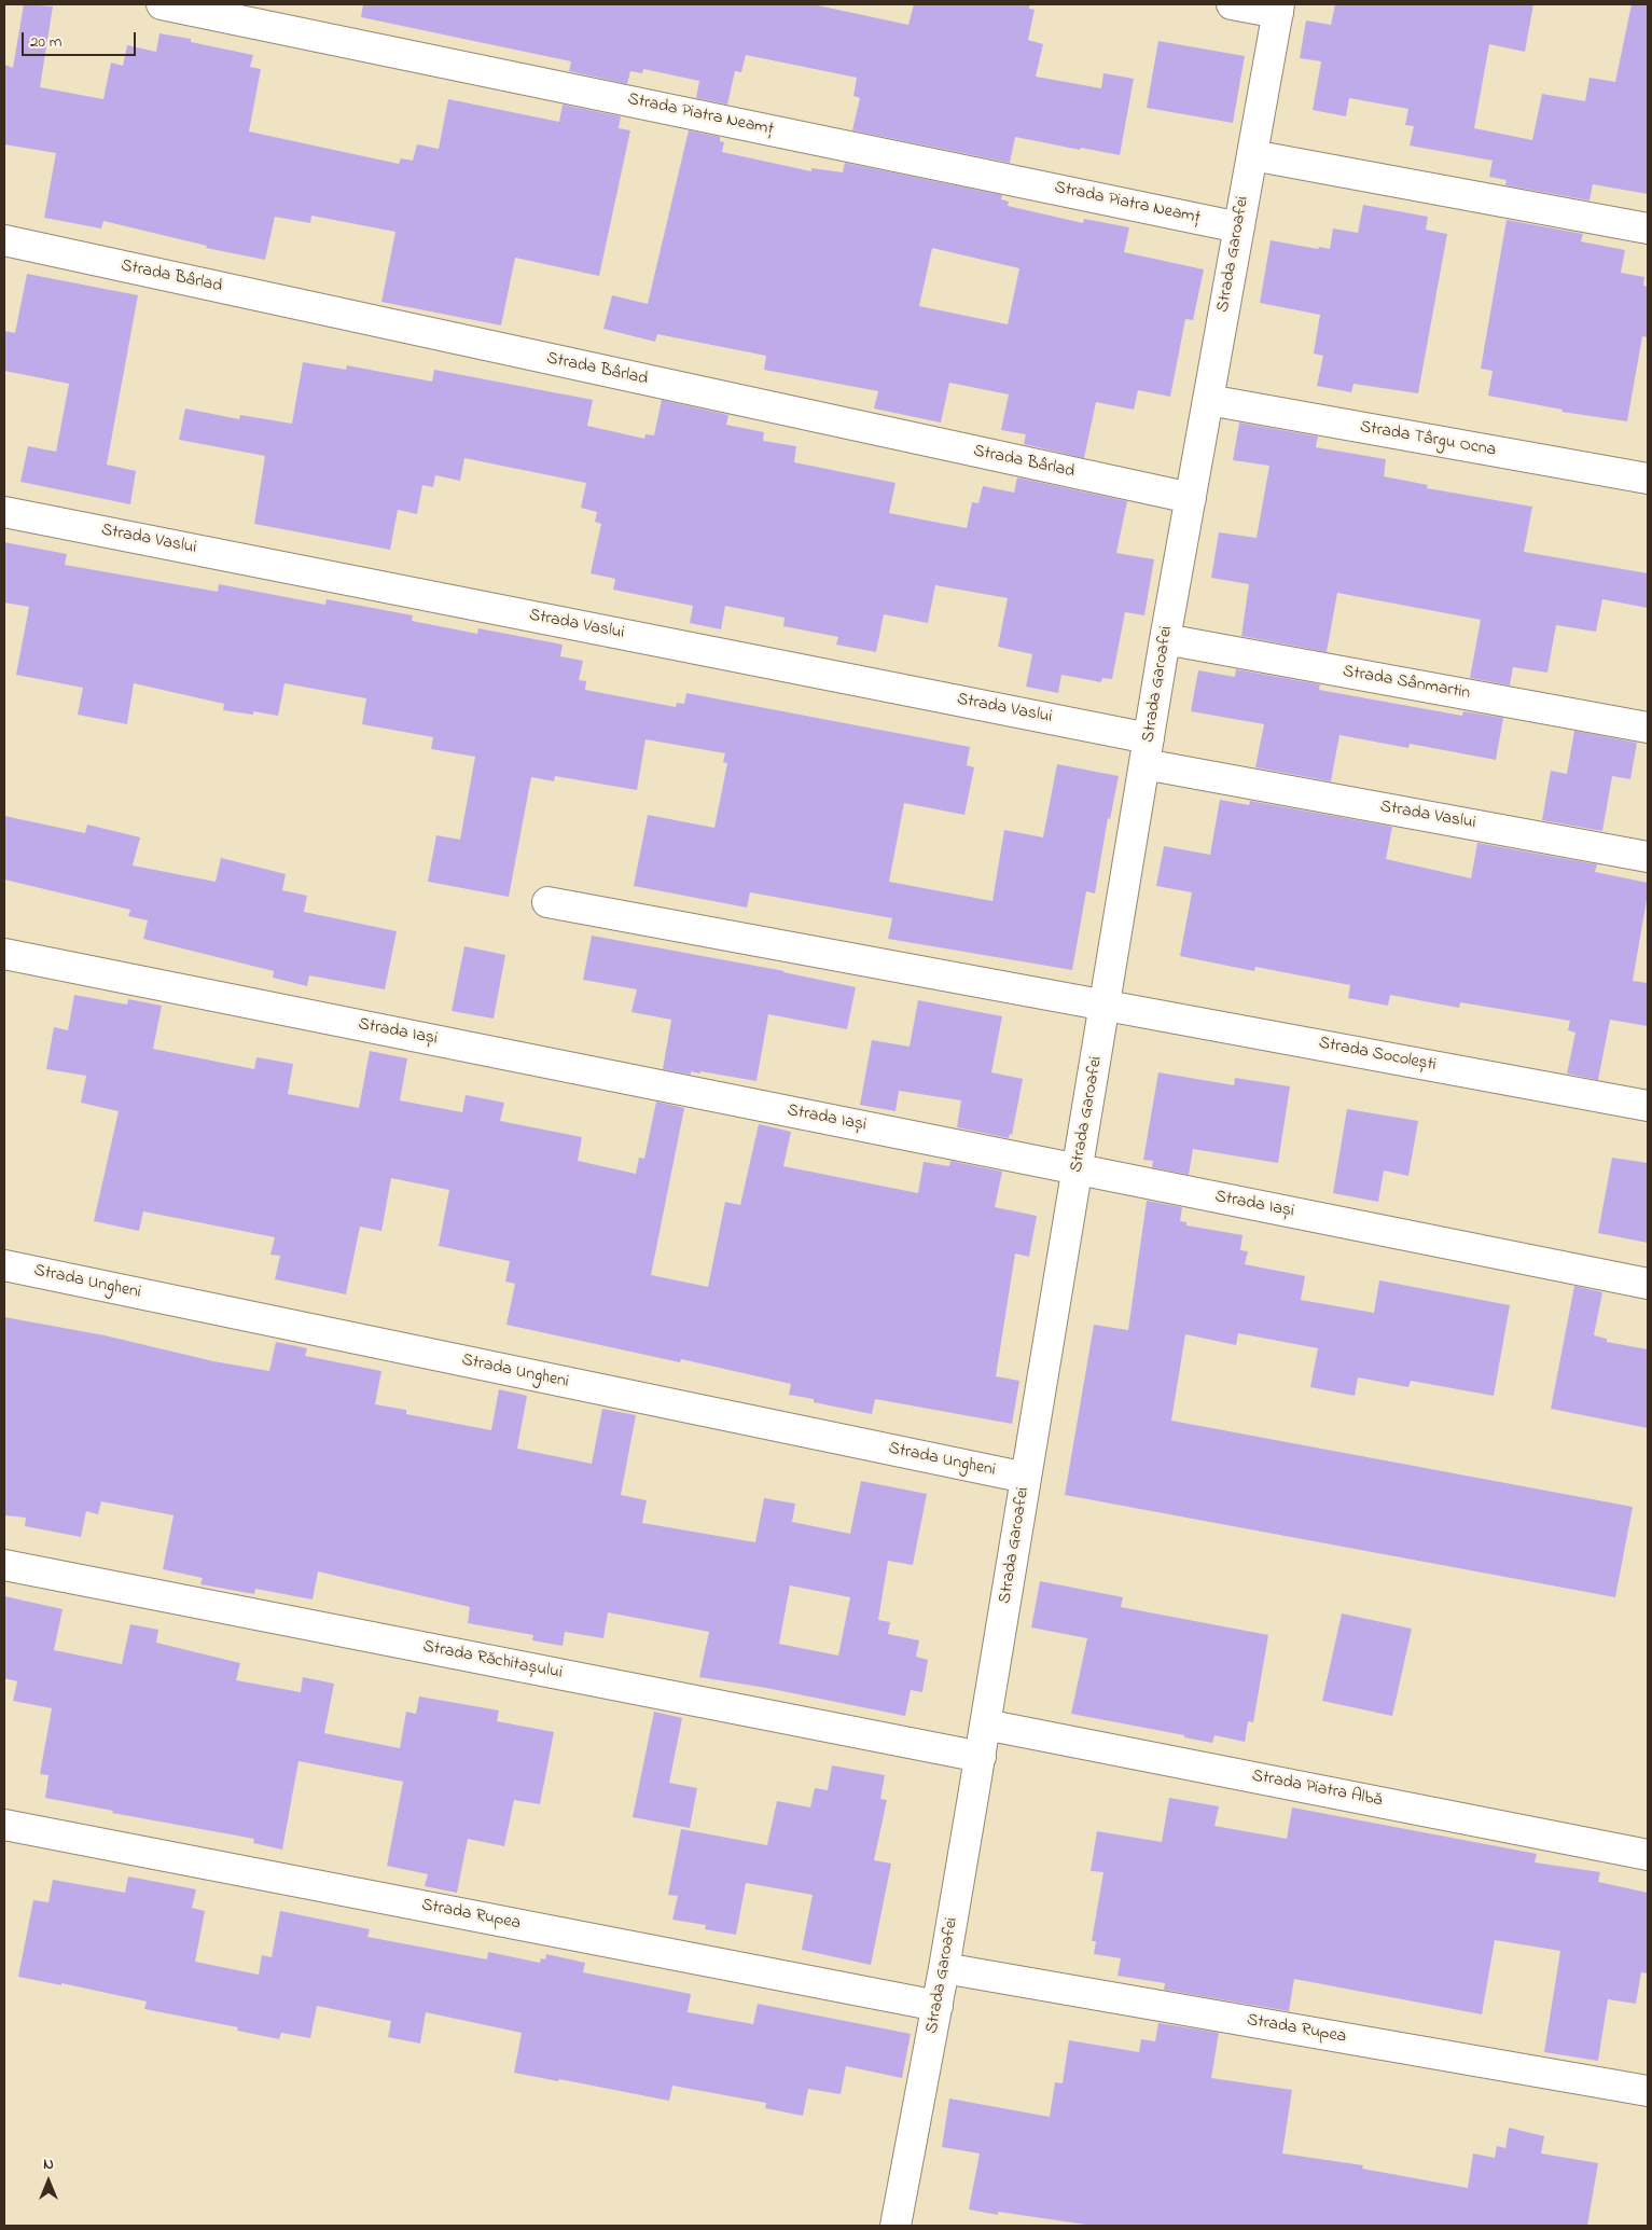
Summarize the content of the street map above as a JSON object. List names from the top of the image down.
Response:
{
  "streets": {
    "street": [
      "Strada Piatra Neamț",
      "Strada Garoafei",
      "Strada Bârlad",
      "Strada Târgu Ocna",
      "Strada Vaslui",
      "Strada Sânmartin",
      "Strada Iași",
      "Strada Socolești",
      "Strada Ungheni",
      "Strada Răchitașului",
      "Strada Piatra Albă",
      "Strada Rupea"
    ]
  },
  "crossings": [
    ["Strada Piatra Neamț", "Strada Garoafei"],
    ["Strada Garoafei", "Strada Bârlad"],
    ["Strada Garoafei", "Strada Târgu Ocna"],
    ["Strada Garoafei", "Strada Vaslui"],
    ["Strada Garoafei", "Strada Sânmartin"],
    ["Strada Garoafei", "Strada Iași"],
    ["Strada Garoafei", "Strada Socolești"],
    ["Strada Garoafei", "Strada Ungheni"],
    ["Strada Garoafei", "Strada Răchitașului"],
    ["Strada Garoafei", "Strada Piatra Albă"],
    ["Strada Garoafei", "Strada Rupea"]
  ],
  "scale_bar": "20 m",
  "north": "top"
}
